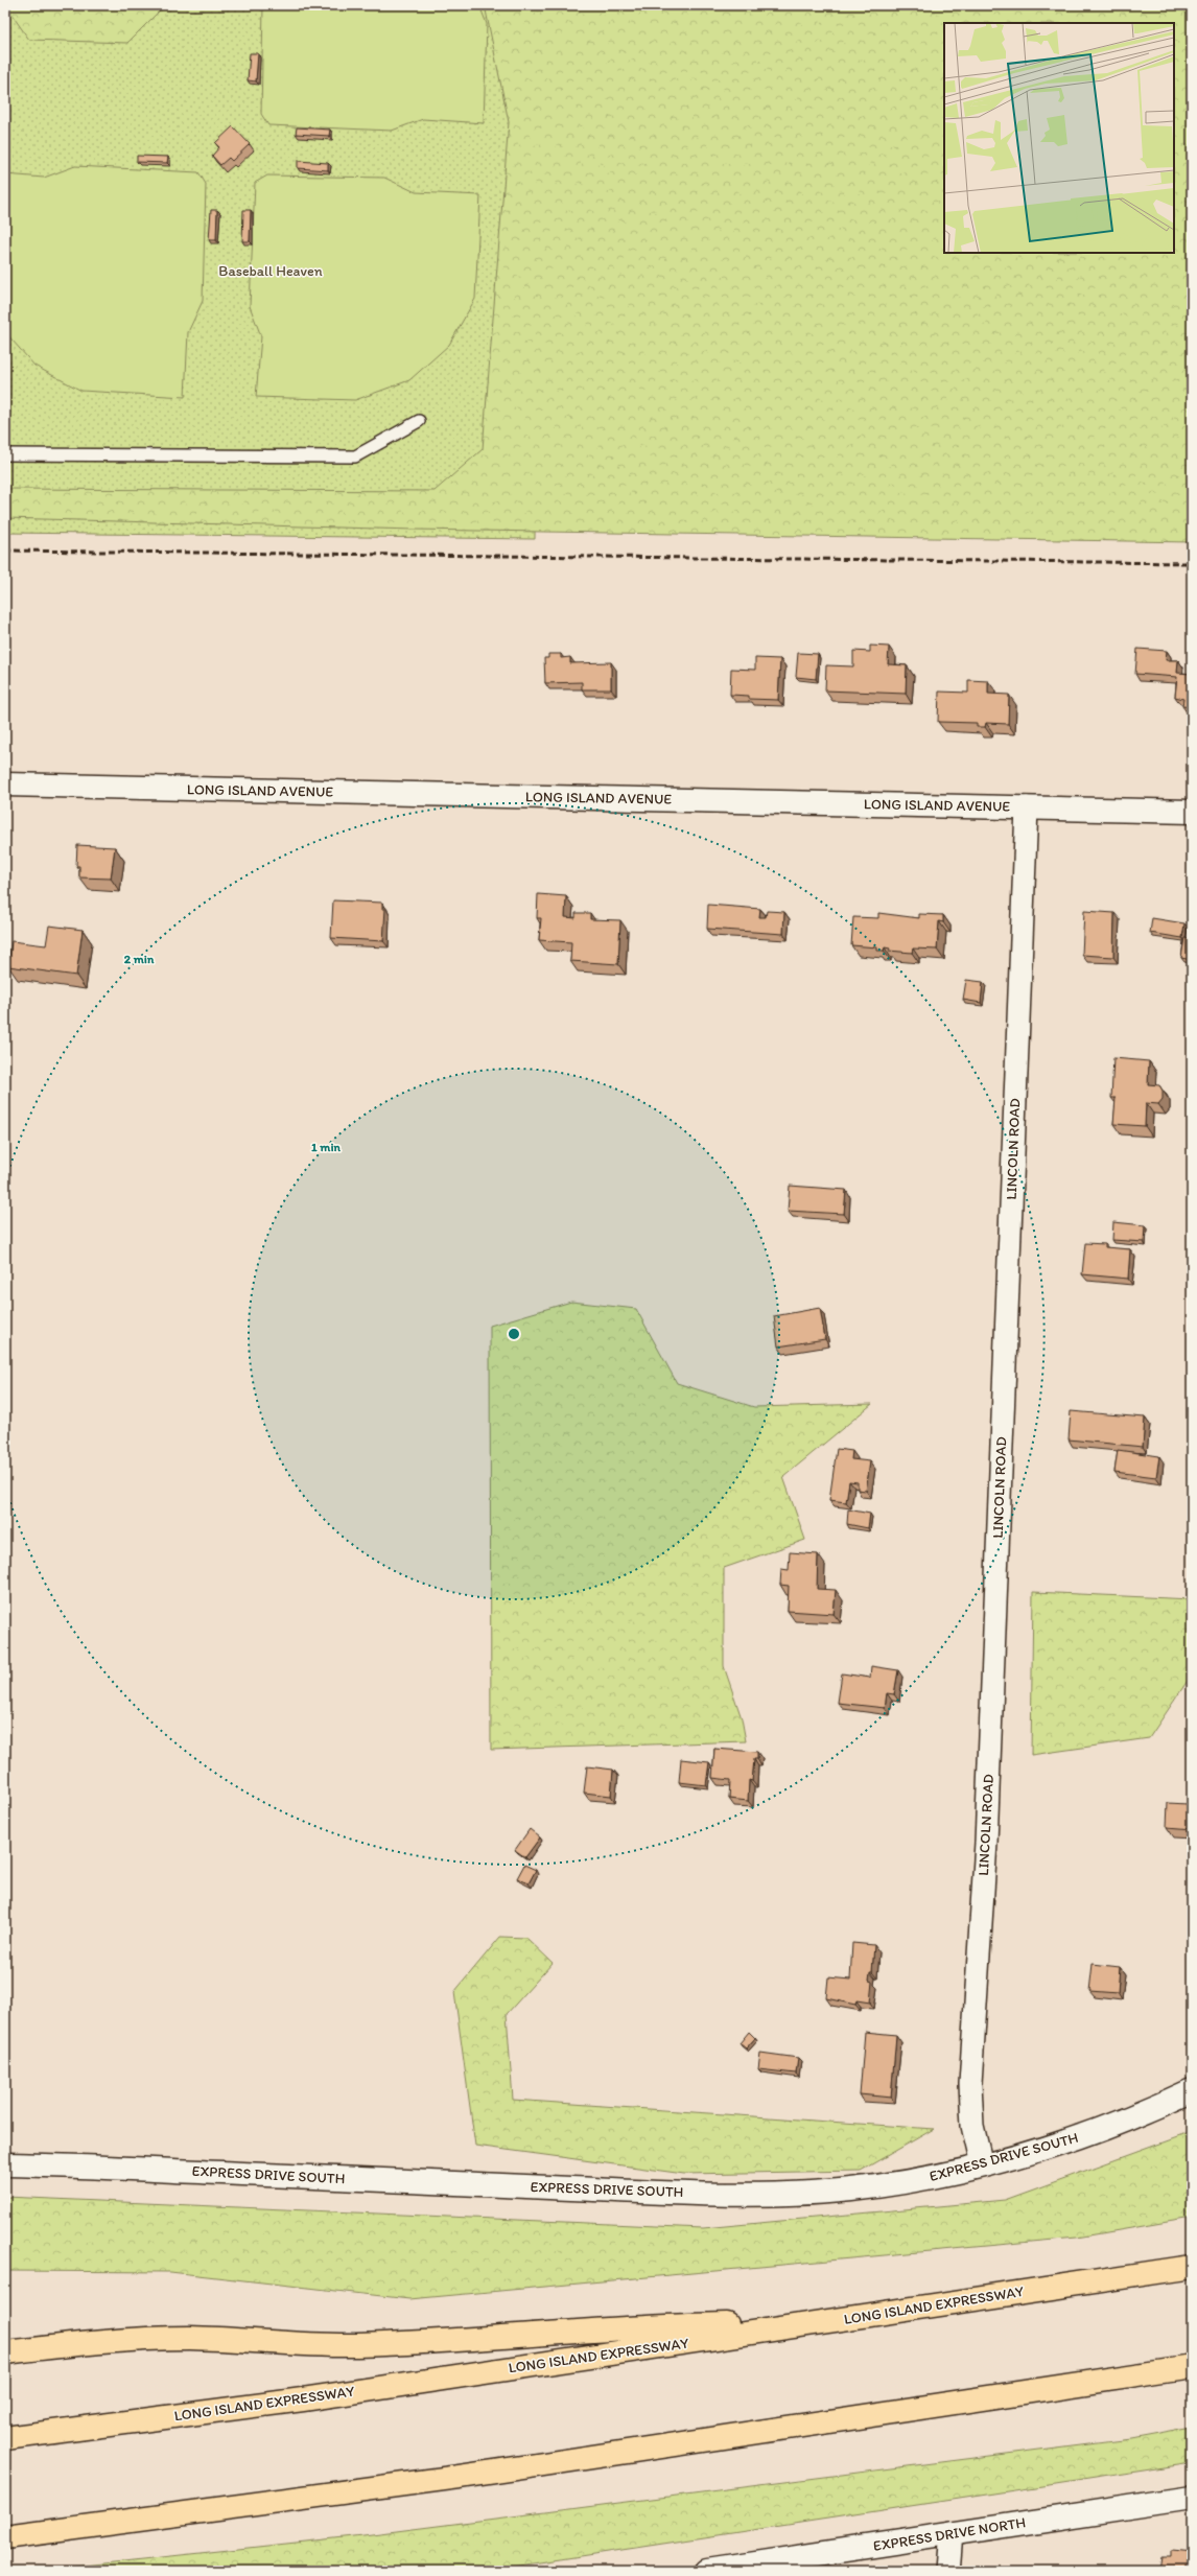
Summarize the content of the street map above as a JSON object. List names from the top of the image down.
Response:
{
  "streets": {
    "highway": ["LONG ISLAND EXPRESSWAY"],
    "main road": ["LONG ISLAND AVENUE", "EXPRESS DRIVE SOUTH", "EXPRESS DRIVE NORTH"],
    "street": ["LINCOLN ROAD"]
  },
  "crossings": [
    ["LONG ISLAND AVENUE", "LINCOLN ROAD"],
    ["LINCOLN ROAD", "EXPRESS DRIVE SOUTH"]
  ],
  "parks": ["Baseball Heaven"],
  "rings": ["2 min", "1 min"]
}
